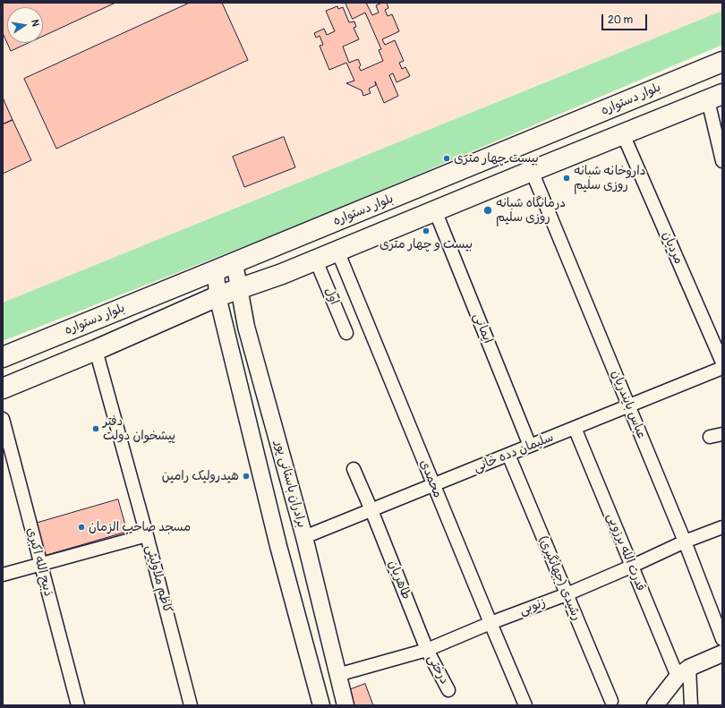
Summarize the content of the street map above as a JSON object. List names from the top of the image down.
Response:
{
  "streets": {
    "main road": ["بلوار دستواره"],
    "street": [
      "مردیان",
      "اول",
      "ایمانی",
      "عباس بایندریان",
      "سلیمان دده خانی",
      "محمدی",
      "برادران باستانی پور",
      "قدرت الله برزویی",
      "ذبیح الله اکبری",
      "رشیدی (جهانگیری)",
      "کاظم ملاولیئی",
      "طاهریان",
      "زنوبی",
      "درختی"
    ]
  },
  "crossings": [
    ["بلوار دستواره", "برادران باستانی پور"],
    ["ایمانی", "سلیمان دده خانی"],
    ["عباس بایندریان", "سلیمان دده خانی"],
    ["عباس بایندریان", "زنوبی"],
    ["سلیمان دده خانی", "محمدی"],
    ["سلیمان دده خانی", "برادران باستانی پور"],
    ["سلیمان دده خانی", "قدرت الله برزویی"],
    ["سلیمان دده خانی", "رشیدی (جهانگیری)"],
    ["سلیمان دده خانی", "طاهریان"],
    ["محمدی", "زنوبی"],
    ["برادران باستانی پور", "زنوبی"],
    ["قدرت الله برزویی", "زنوبی"],
    ["رشیدی (جهانگیری)", "زنوبی"],
    ["طاهریان", "زنوبی"],
    ["طاهریان", "درختی"],
    ["زنوبی", "درختی"]
  ],
  "places": [
    "بیست چهار متری",
    "داروخانه شبانه روزی سلیم",
    "درمانگاه شبانه روزی سلیم",
    "بیست و چهار متری",
    "دفتر پیشخوان دولت",
    "هیدرولیک رامین",
    "مسجد صاحب الزمان"
  ],
  "scale_bar": "20 m",
  "north": "right"
}
